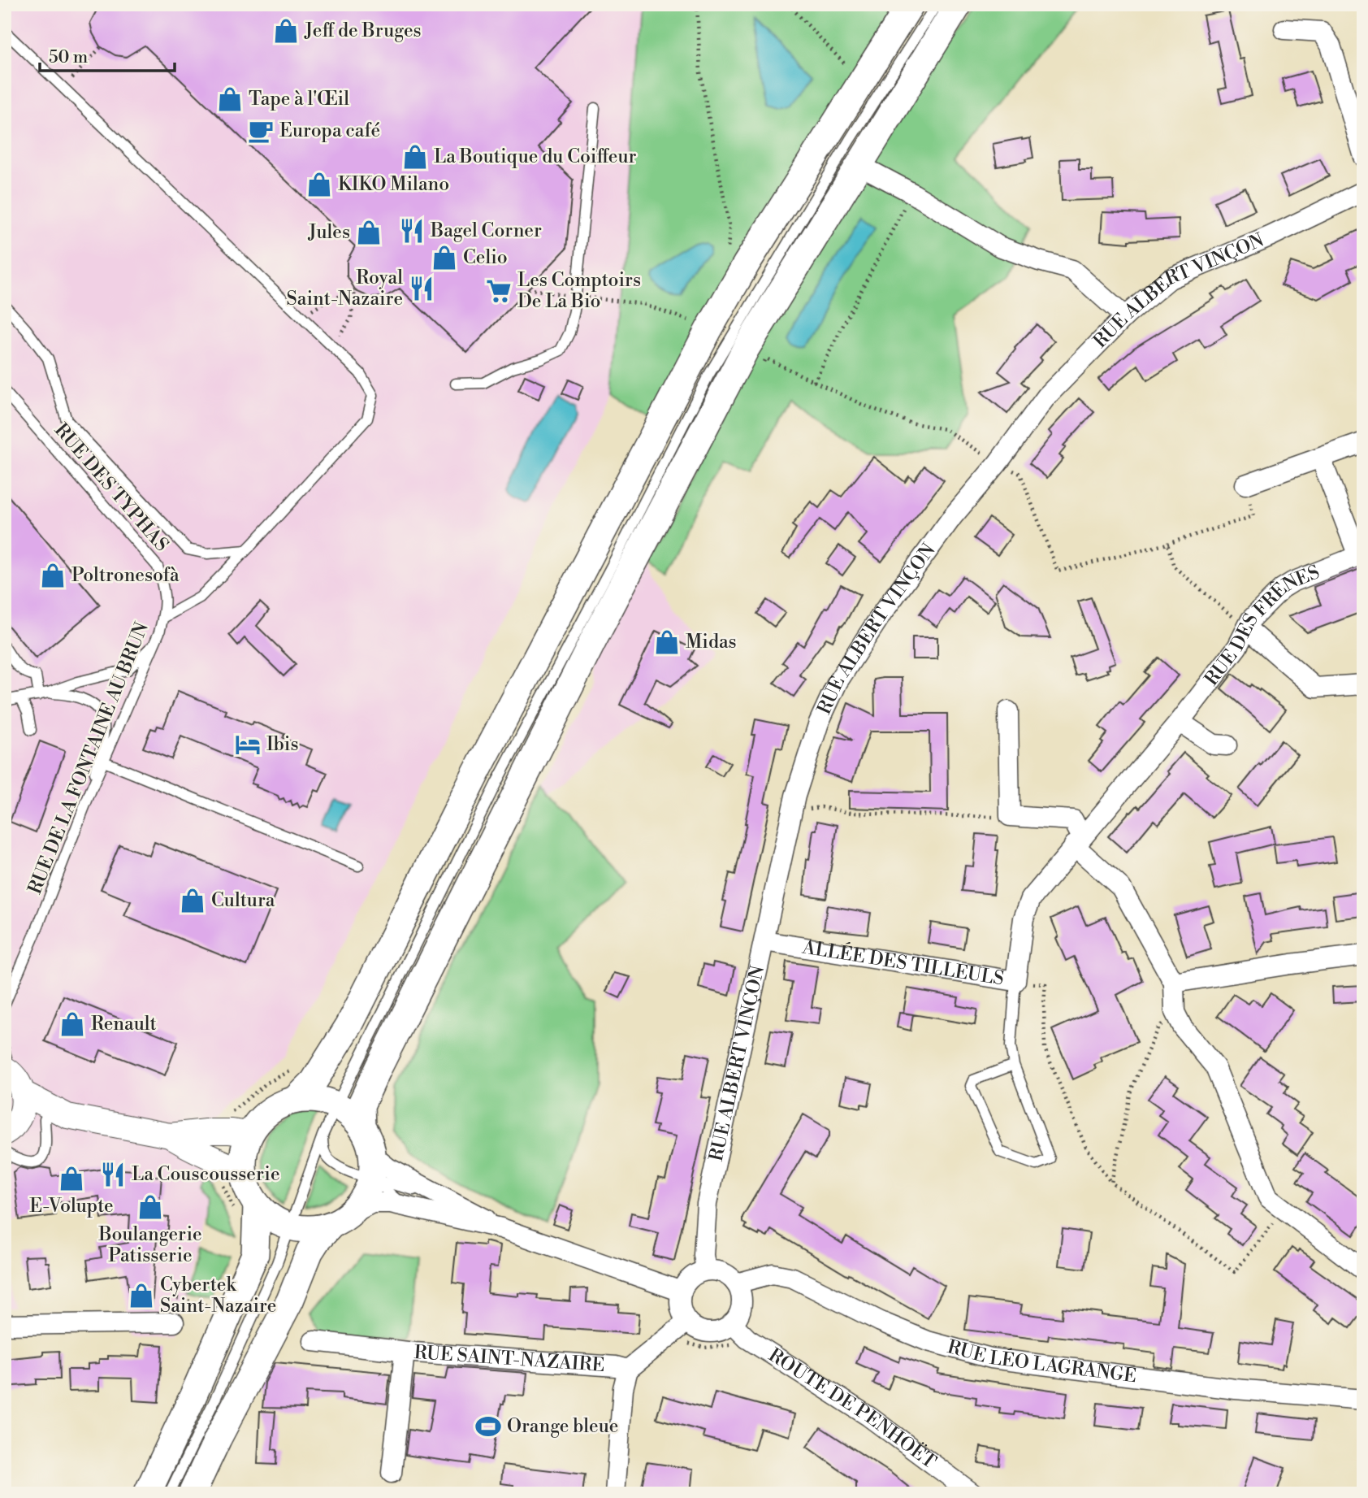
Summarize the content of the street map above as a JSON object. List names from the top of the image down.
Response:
{
  "streets": {
    "street": [
      "RUE ALBERT VINÇON",
      "RUE DES FRÊNES",
      "ALLÉE DES TILLEULS",
      "RUE SAINT-NAZAIRE",
      "RUE LÉO LAGRANGE",
      "ROUTE DE PENHOËT"
    ],
    "lane": ["RUE DES TYPHAS", "RUE DE LA FONTAINE AU BRUN"]
  },
  "crossings": [
    ["RUE ALBERT VINÇON", "ALLÉE DES TILLEULS"],
    ["RUE ALBERT VINÇON", "RUE SAINT-NAZAIRE"],
    ["RUE ALBERT VINÇON", "RUE LÉO LAGRANGE"],
    ["RUE ALBERT VINÇON", "ROUTE DE PENHOËT"],
    ["RUE DES TYPHAS", "RUE DE LA FONTAINE AU BRUN"],
    ["RUE DES FRÊNES", "ALLÉE DES TILLEULS"],
    ["RUE SAINT-NAZAIRE", "RUE LÉO LAGRANGE"],
    ["RUE SAINT-NAZAIRE", "ROUTE DE PENHOËT"],
    ["RUE LÉO LAGRANGE", "ROUTE DE PENHOËT"]
  ],
  "places": {
    "shop": [
      "Jeff de Bruges",
      "Tape à l'Œil",
      "La Boutique du Coiffeur",
      "KIKO Milano",
      "Jules",
      "Celio",
      "Poltronesofà",
      "Midas",
      "Cultura",
      "Renault",
      "E-Volupte",
      "Boulangerie Patisserie",
      "Cybertek Saint-Nazaire"
    ],
    "cafe": ["Europa café"],
    "restaurant": ["Bagel Corner", "Royal Saint-Nazaire", "La Couscousserie"],
    "supermarket": ["Les Comptoirs De La Bio"],
    "hotel": ["Ibis"],
    "sports": ["Orange bleue"]
  },
  "scale_bar": "50 m"
}
